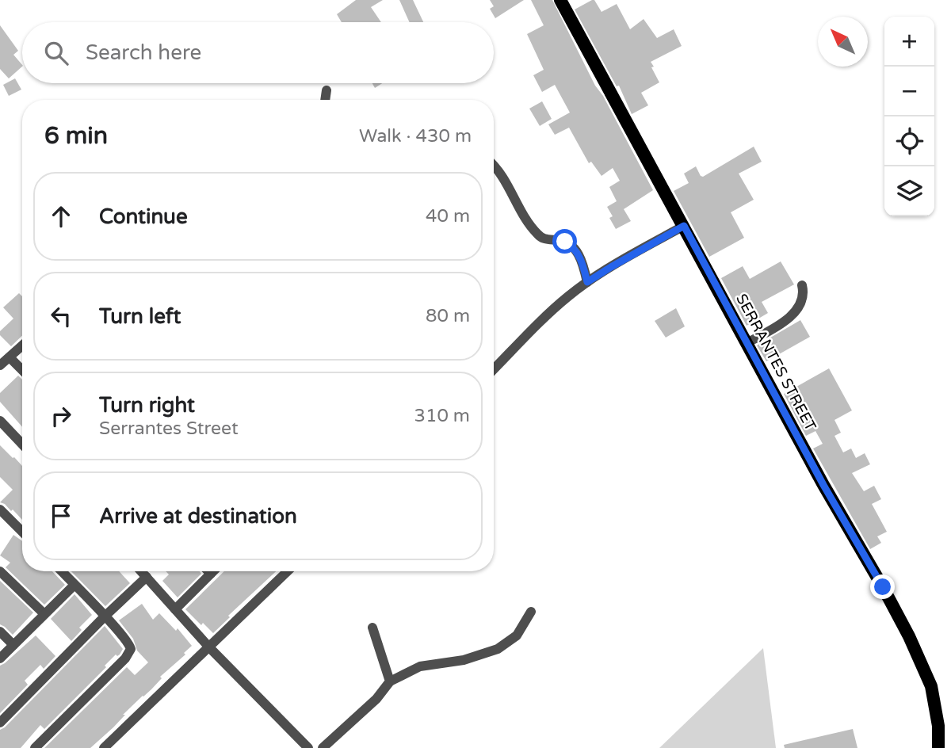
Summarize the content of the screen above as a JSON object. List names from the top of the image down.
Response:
{
  "streets": {
    "main road": ["SERRANTES STREET"]
  },
  "north": "top left",
  "page": {
    "map_buttons": ["+", "−"],
    "search": "Search here",
    "heading": ["6 min", "Walk · 430 m"],
    "list": [
      ["Continue", "40 m"],
      ["Turn left", "80 m"],
      ["Turn right", "Serrantes Street", "310 m"],
      "Arrive at destination"
    ]
  }
}
